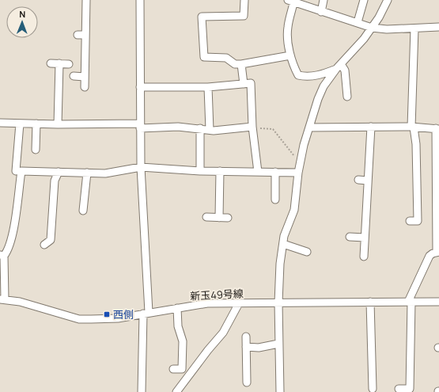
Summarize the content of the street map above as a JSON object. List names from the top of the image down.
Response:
{
  "streets": {
    "street": ["新玉49号線"]
  },
  "places": {
    "transit": ["西側"]
  },
  "north": "top"
}
